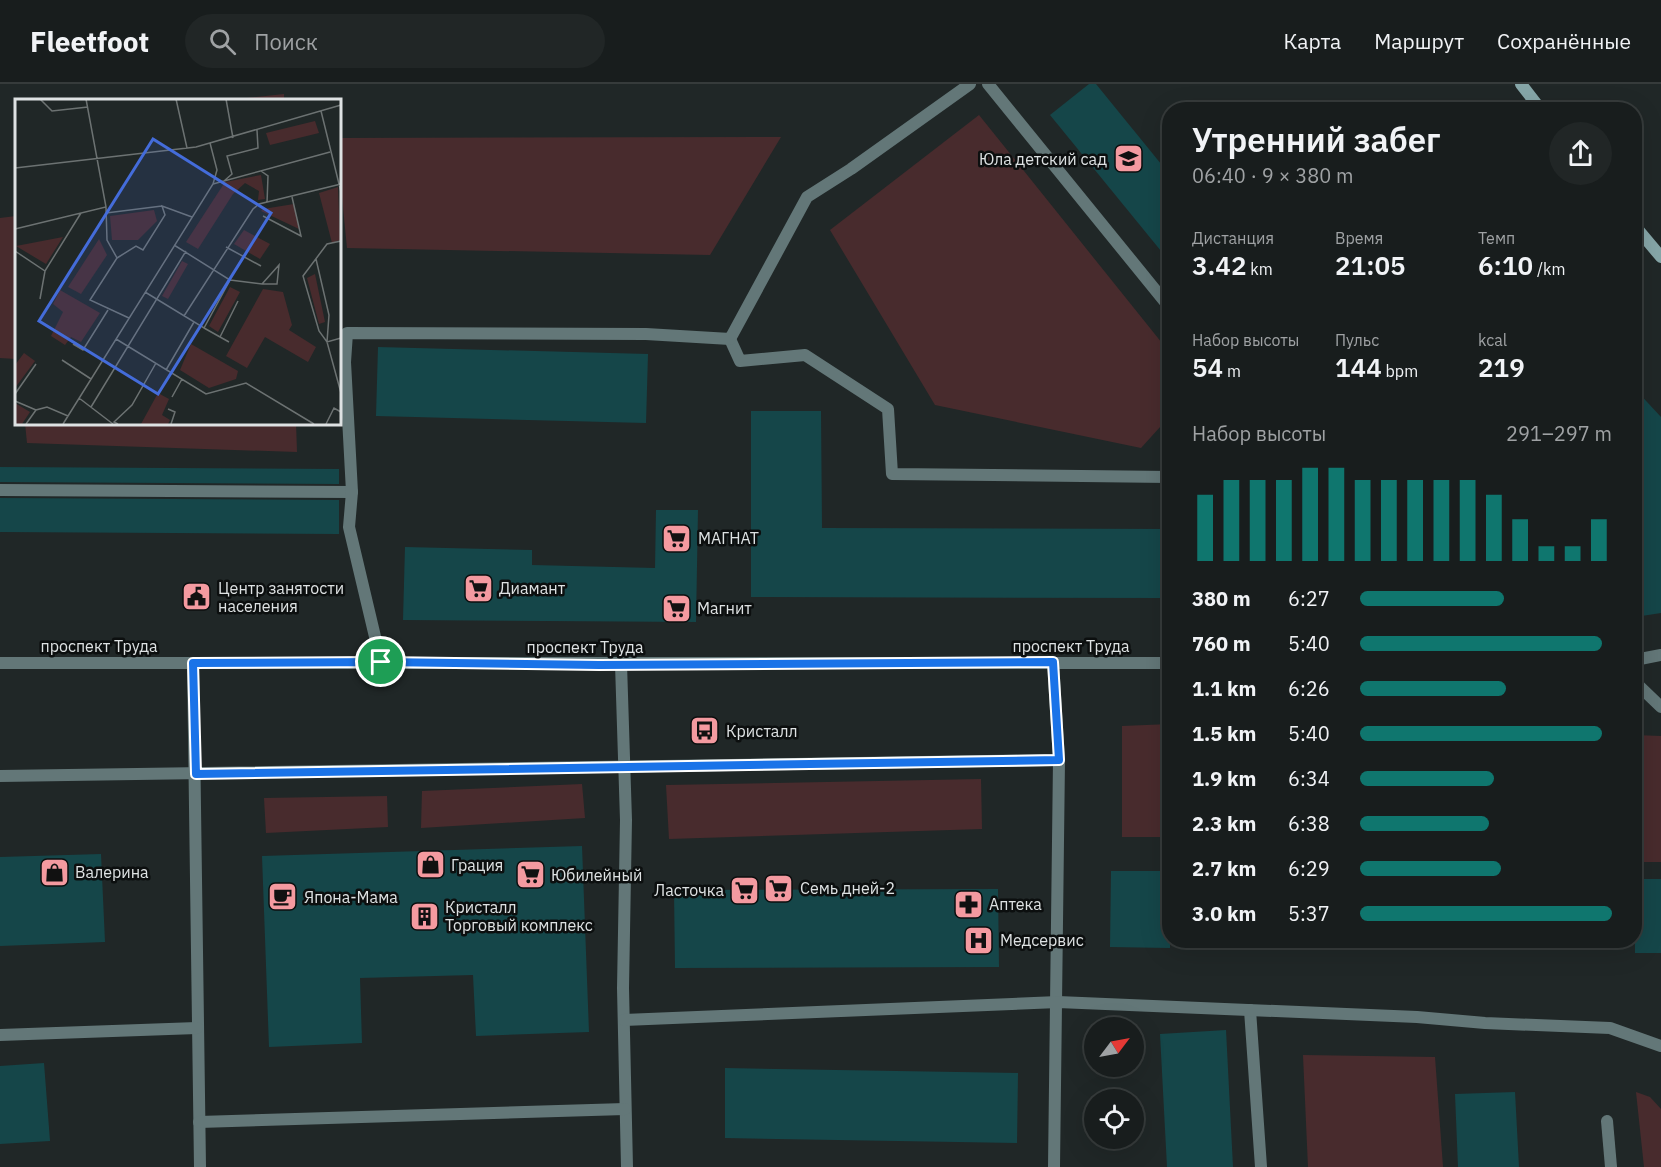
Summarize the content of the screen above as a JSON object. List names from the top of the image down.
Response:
{
  "streets": {
    "street": ["проспект Труда"]
  },
  "places": {
    "school or university": ["Юла детский сад"],
    "supermarket": [
      "МАГНАТ",
      "Диамант",
      "Магнит",
      "Юбилейный",
      "Семь дней-2",
      "Ласточка"
    ],
    "public building": ["Центр занятости населения"],
    "bus stop": ["Кристалл"],
    "shop": ["Грация", "Валерина"],
    "cafe": ["Япона-Мама"],
    "pharmacy": ["Аптека"],
    "building": ["Кристалл Торговый комплекс"],
    "hospital": ["Медсервис"]
  },
  "north": "top right",
  "page": {
    "header": "Fleetfoot",
    "search": "Поиск",
    "nav": ["Карта", "Маршрут", "Сохранённые"],
    "heading": ["Утренний забег", "06:40 · 9 × 380 m"],
    "stats": [
      ["Дистанция", "3.42 km"],
      ["Время", "21:05"],
      ["Темп", "6:10 /km"],
      ["Набор высоты", "54 m"],
      ["Пульс", "144 bpm"],
      ["kcal", "219"]
    ],
    "chart": ["Набор высоты", "291–297 m"],
    "list": [
      {
        "name": "380 m",
        "note": "6:27"
      },
      {
        "name": "760 m",
        "note": "5:40"
      },
      {
        "name": "1.1 km",
        "note": "6:26"
      },
      {
        "name": "1.5 km",
        "note": "5:40"
      },
      {
        "name": "1.9 km",
        "note": "6:34"
      },
      {
        "name": "2.3 km",
        "note": "6:38"
      },
      {
        "name": "2.7 km",
        "note": "6:29"
      },
      {
        "name": "3.0 km",
        "note": "5:37"
      }
    ]
  }
}
